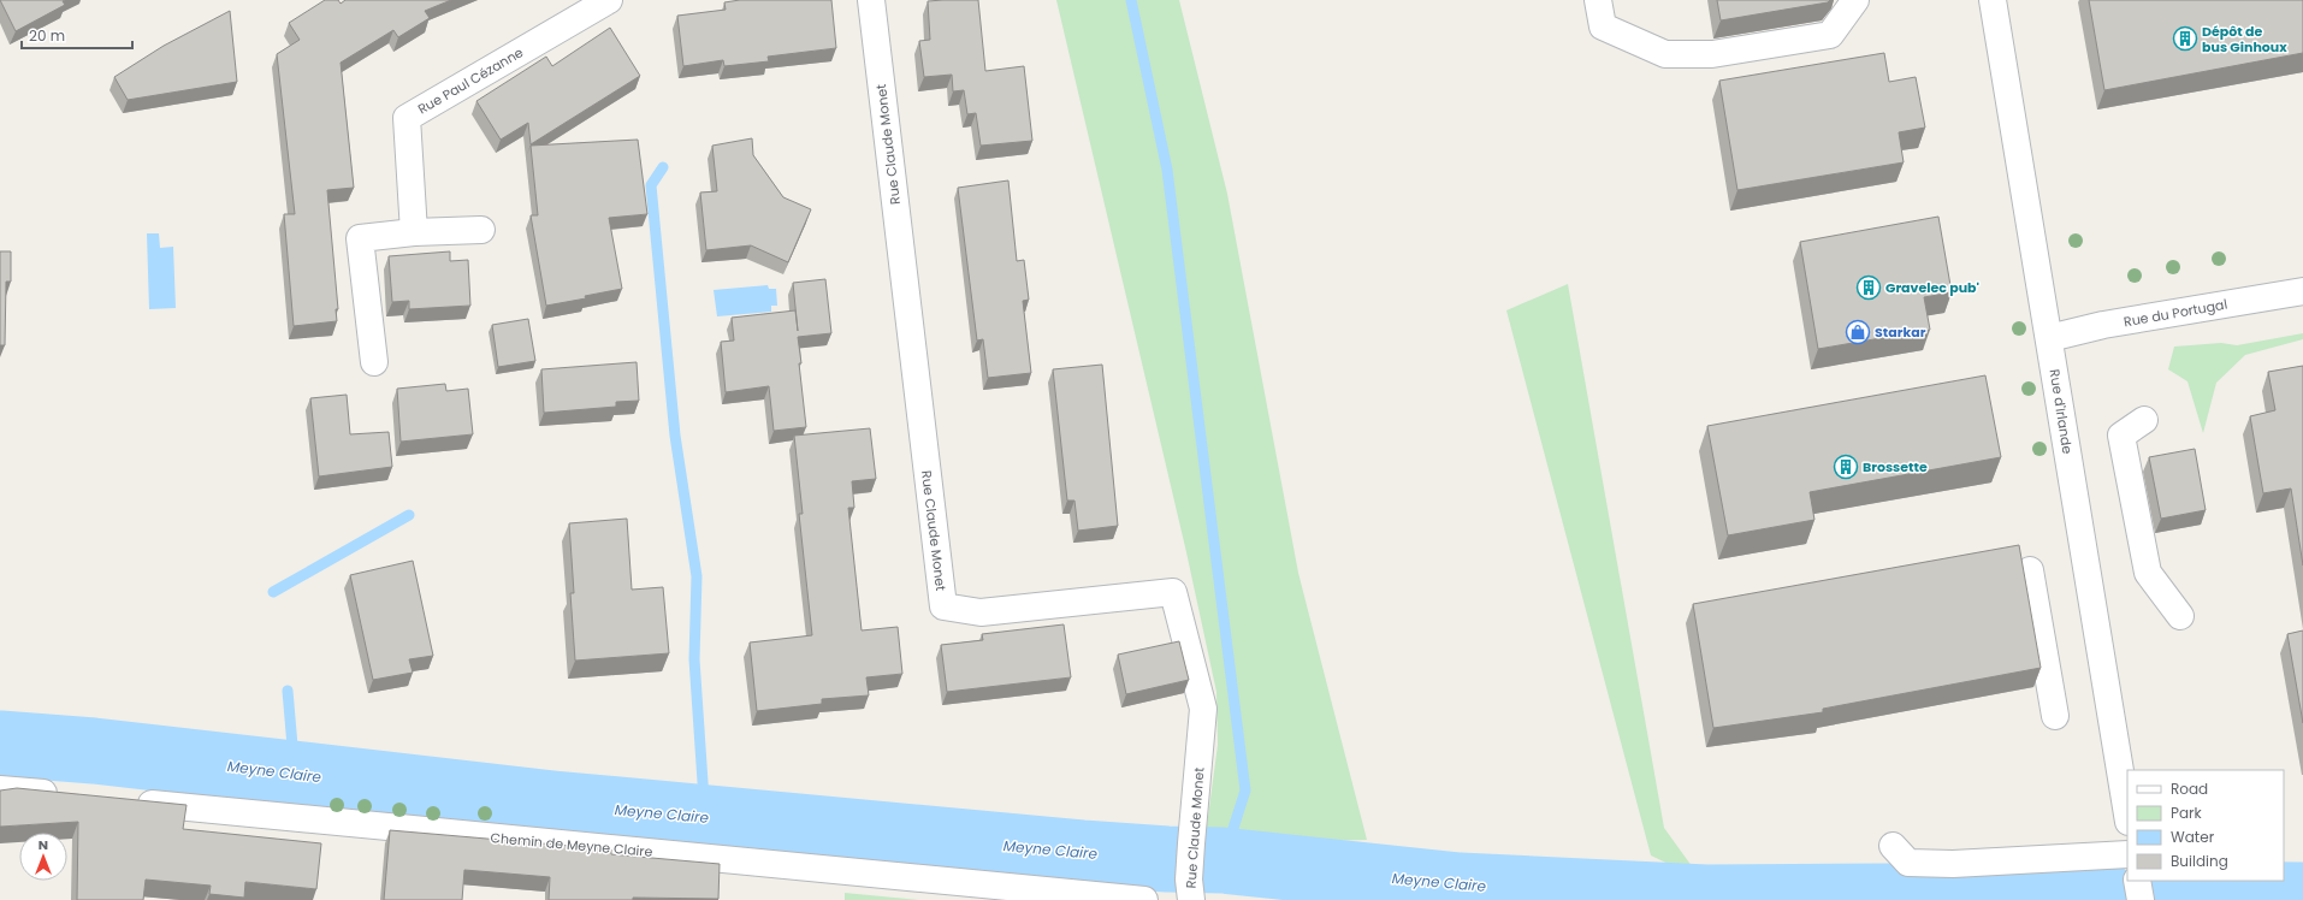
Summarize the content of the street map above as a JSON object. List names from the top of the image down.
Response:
{
  "streets": {
    "street": [
      "Rue Paul Cézanne",
      "Rue Claude Monet",
      "Rue du Portugal",
      "Rue d'Irlande",
      "Chemin de Meyne Claire"
    ]
  },
  "crossings": [
    ["Rue du Portugal", "Rue d'Irlande"]
  ],
  "water": ["Meyne Claire"],
  "places": {
    "building": ["Dépôt de bus Ginhoux", "Gravelec pub'", "Brossette"],
    "shop": ["Starkar"]
  },
  "legend": [
    "Road",
    "Park",
    "Water",
    "Building"
  ],
  "scale_bar": "20 m",
  "north": "top"
}
